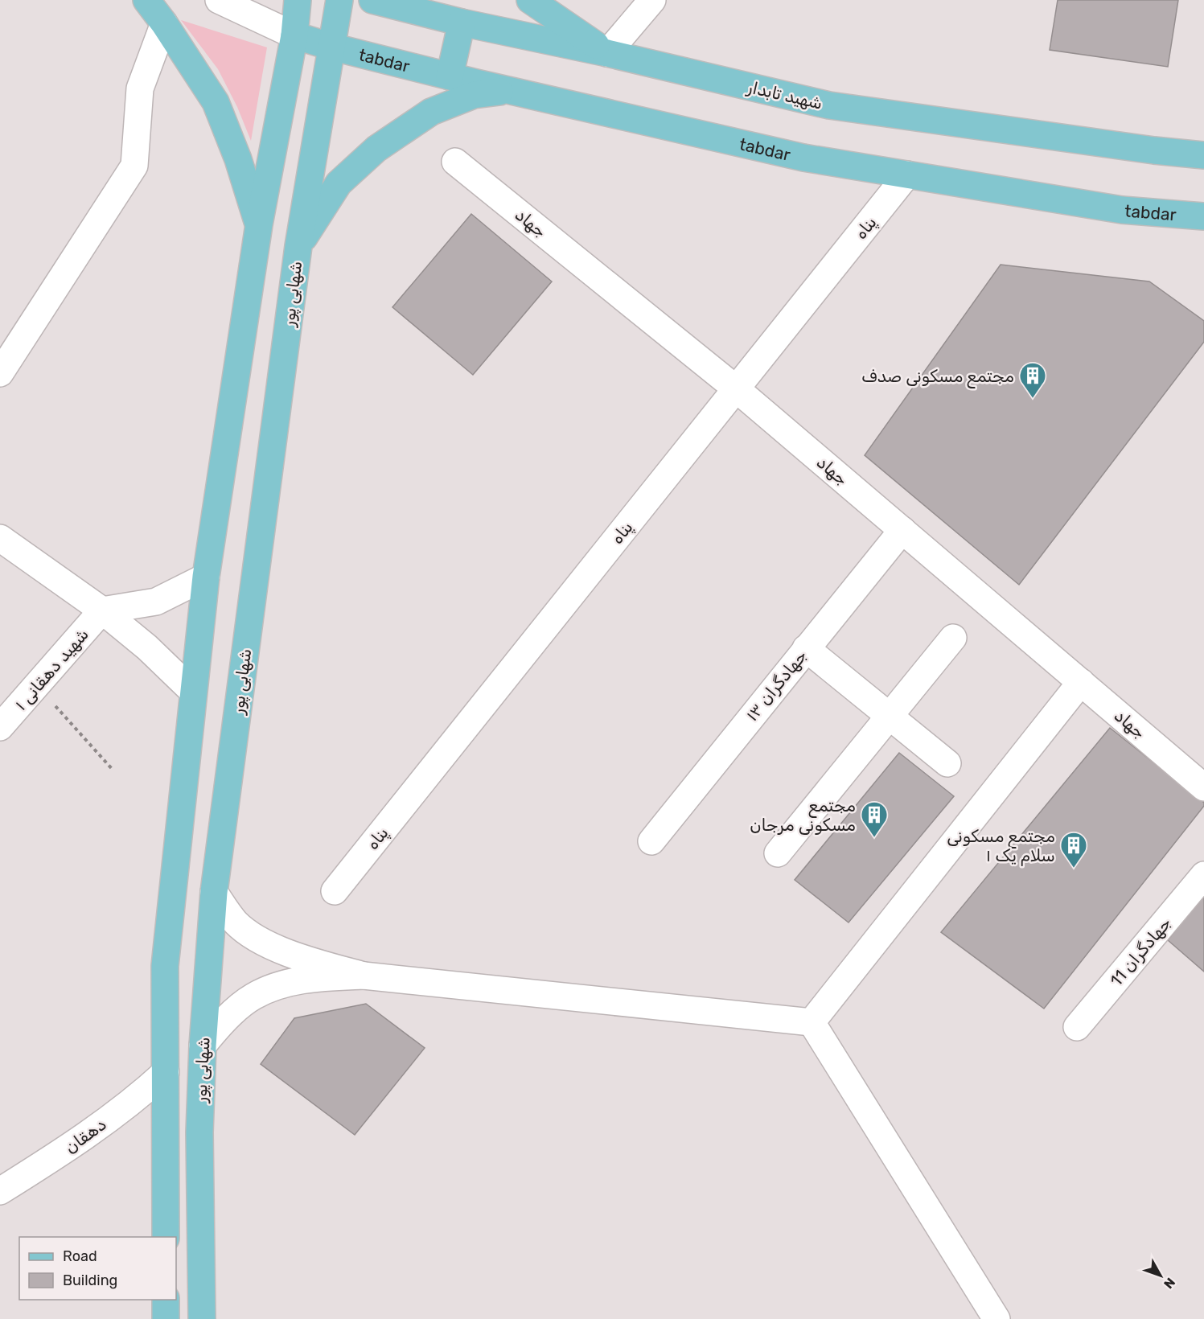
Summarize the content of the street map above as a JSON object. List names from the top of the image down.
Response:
{
  "streets": {
    "main road": ["tabdar", "شهید تابدار", "شهابی پور"],
    "street": [
      "جهاد",
      "پناه",
      "شهید دهقانی ۱",
      "جهادگران ۱۳",
      "جهادگران 11",
      "دهقان"
    ]
  },
  "crossings": [
    ["tabdar", "پناه"],
    ["tabdar", "شهابی پور"],
    ["جهاد", "پناه"],
    ["جهاد", "جهادگران ۱۳"],
    ["شهابی پور", "دهقان"]
  ],
  "places": {
    "building": ["مجتمع مسکونی صدف", "مجتمع مسکونی مرجان", "مجتمع مسکونی سلام یک ۱"]
  },
  "legend": ["Road", "Building"],
  "north": "bottom right"
}
